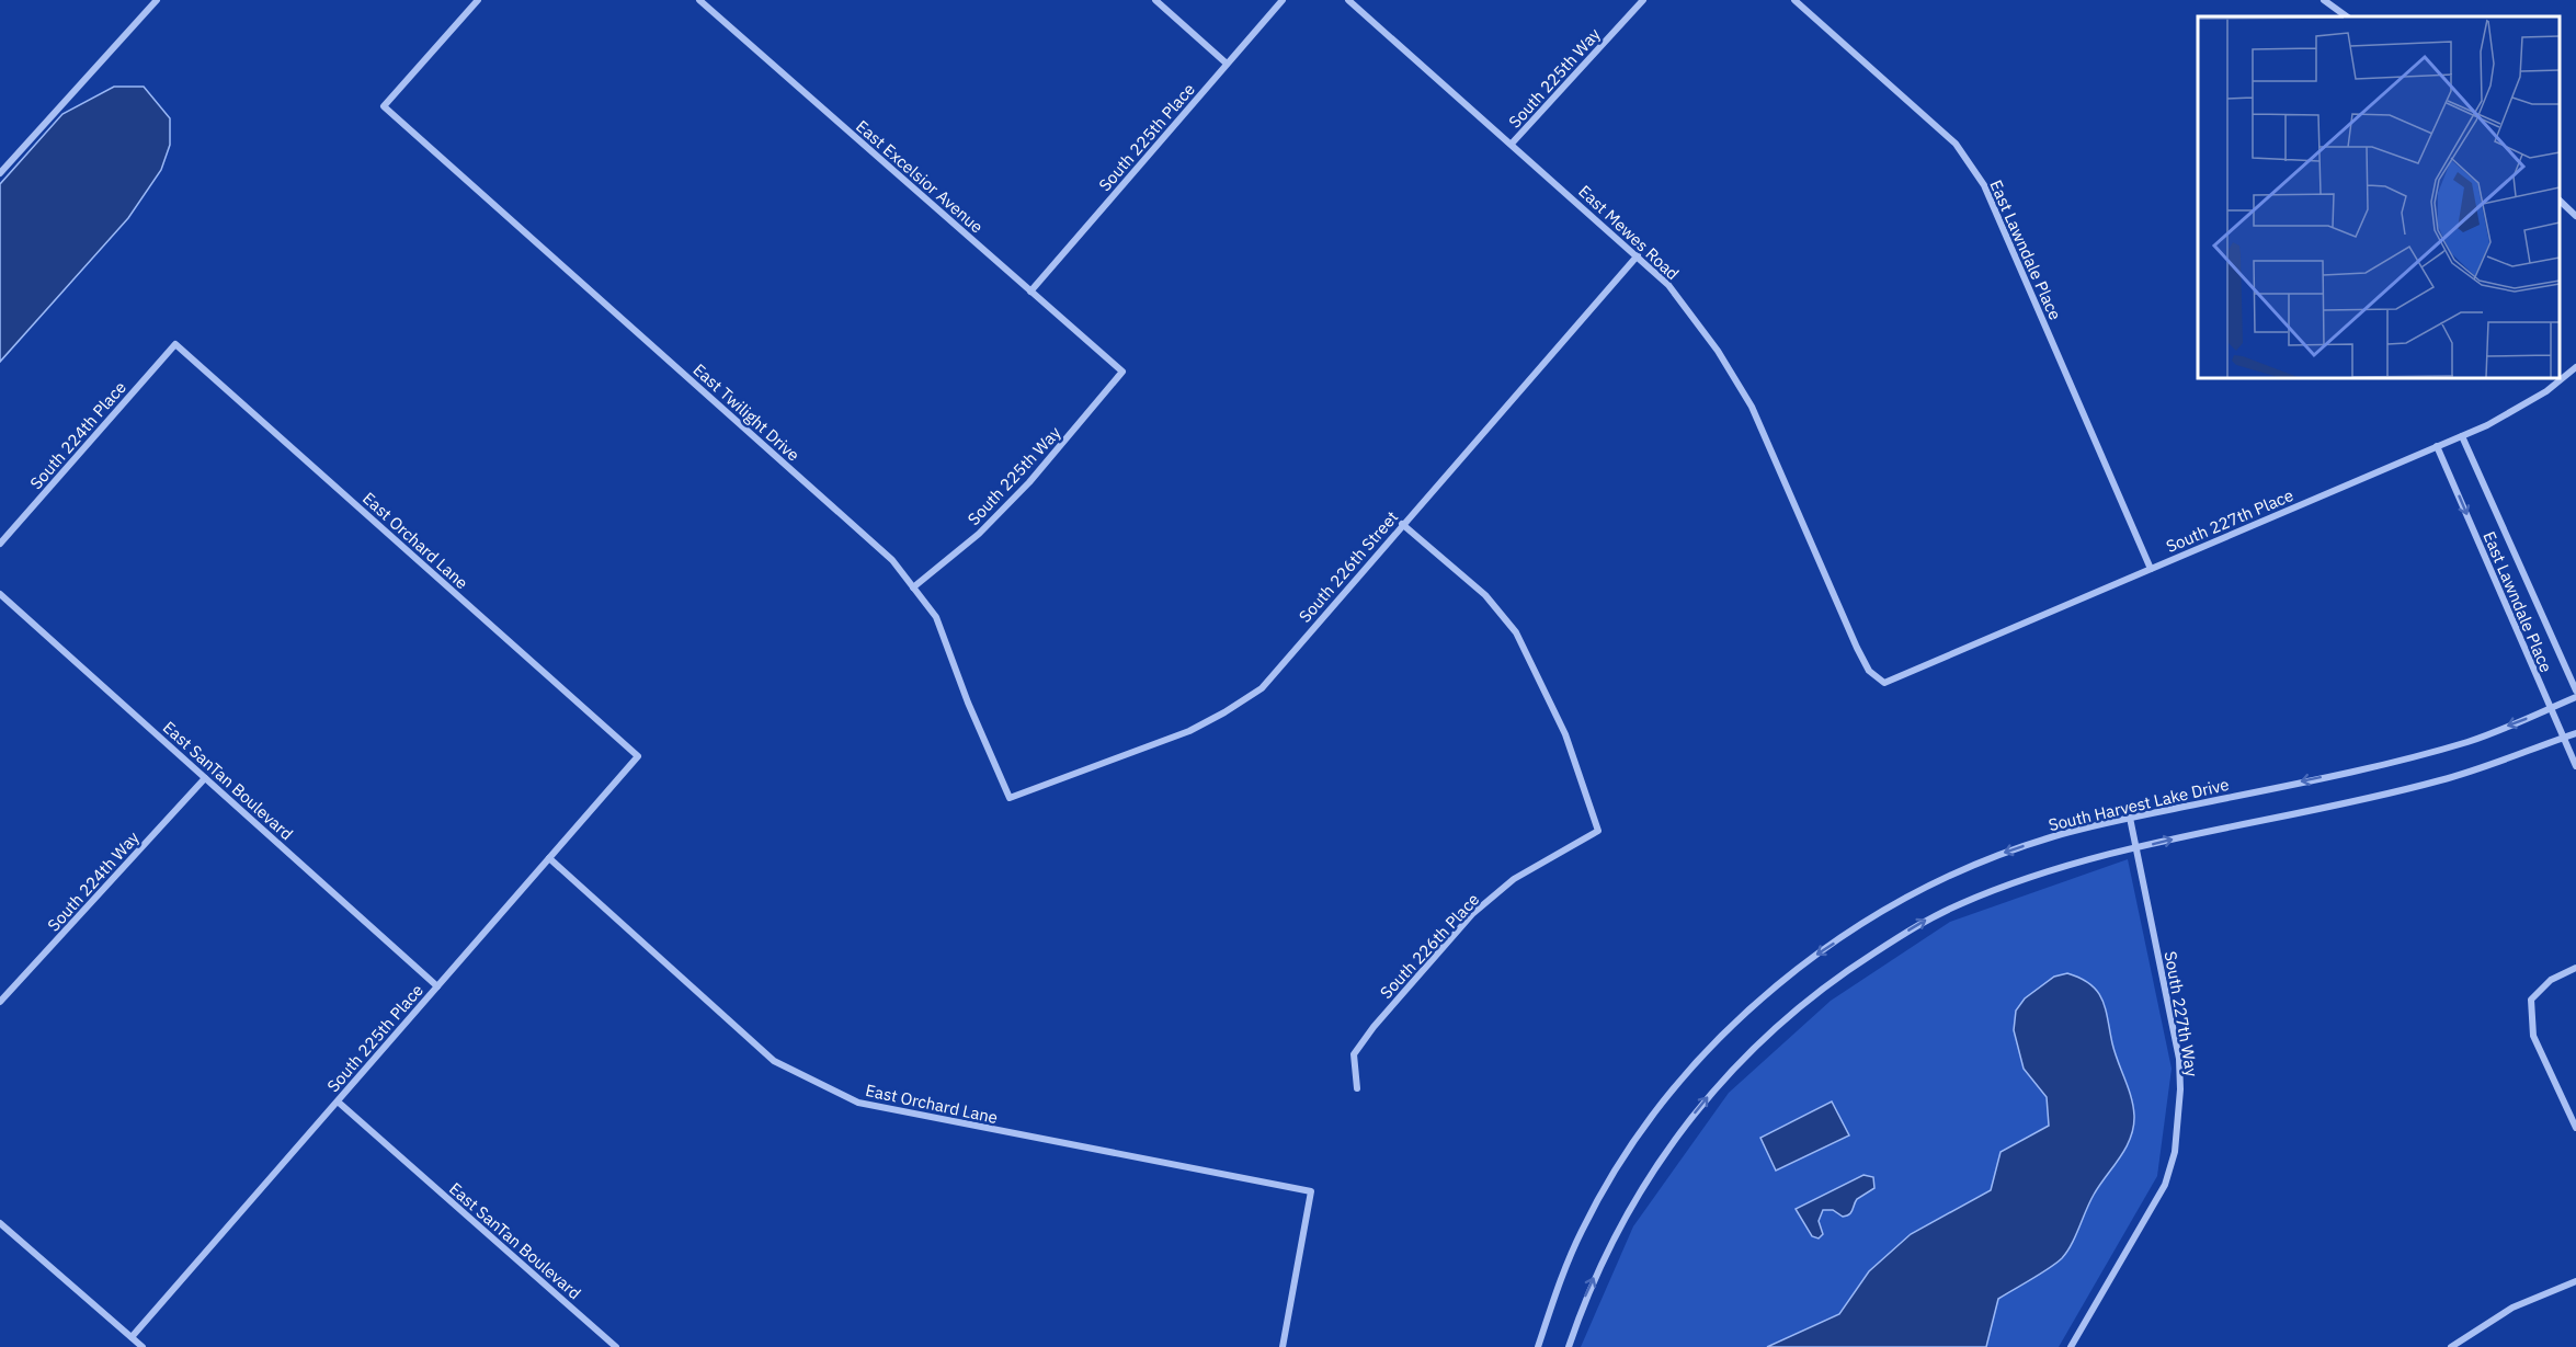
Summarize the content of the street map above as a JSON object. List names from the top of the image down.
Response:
{
  "streets": {
    "street": [
      "South 225th Way",
      "South 225th Place",
      "East Excelsior Avenue",
      "East Mewes Road",
      "East Lawndale Place",
      "East Twilight Drive",
      "South 224th Place",
      "South 227th Place",
      "East Orchard Lane",
      "South 226th Street",
      "East SanTan Boulevard",
      "South Harvest Lake Drive",
      "South 224th Way",
      "South 226th Place",
      "South 227th Way"
    ]
  },
  "crossings": [
    ["South 225th Way", "East Excelsior Avenue"],
    ["South 225th Way", "East Mewes Road"],
    ["South 225th Way", "East Twilight Drive"],
    ["South 225th Place", "East Excelsior Avenue"],
    ["South 225th Place", "East Orchard Lane"],
    ["South 225th Place", "East SanTan Boulevard"],
    ["East Mewes Road", "South 227th Place"],
    ["East Mewes Road", "South 226th Street"],
    ["East Lawndale Place", "South 227th Place"],
    ["East Lawndale Place", "South Harvest Lake Drive"],
    ["East Twilight Drive", "South 226th Street"],
    ["South 224th Place", "East Orchard Lane"],
    ["South 226th Street", "South 226th Place"],
    ["East SanTan Boulevard", "South 224th Way"],
    ["South Harvest Lake Drive", "South 227th Way"]
  ]
}
